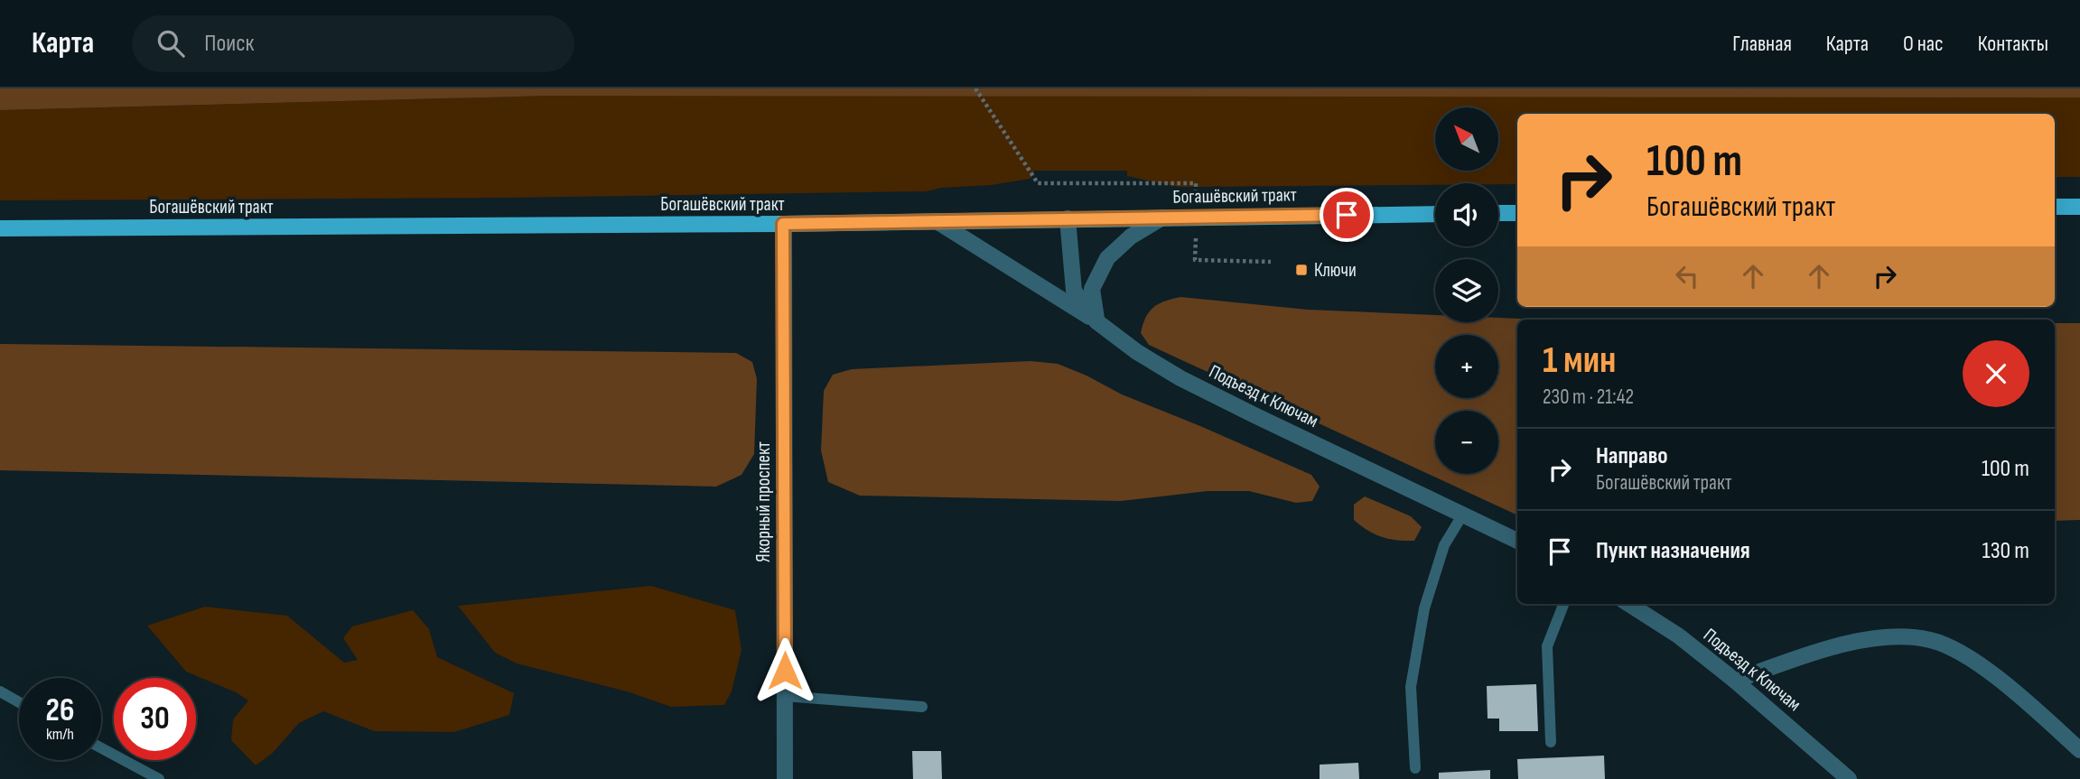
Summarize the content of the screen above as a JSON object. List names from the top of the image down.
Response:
{
  "streets": {
    "main road": ["Богашёвский тракт"],
    "street": ["Подъезд к Ключам", "Якорный проспект"]
  },
  "crossings": [
    ["Богашёвский тракт", "Подъезд к Ключам"],
    ["Богашёвский тракт", "Якорный проспект"]
  ],
  "places": {
    "transit": ["Ключи"]
  },
  "north": "top left",
  "page": {
    "header": "Карта",
    "search": "Поиск",
    "nav": [
      "Главная",
      "Карта",
      "О нас",
      "Контакты"
    ],
    "map_buttons": ["+", "−"],
    "turn": ["100 m", "Богашёвский тракт"],
    "heading": ["1 мин", "230 m · 21:42"],
    "list": [
      {
        "name": "Направо",
        "note": "Богашёвский тракт",
        "value": "100 m"
      },
      {
        "name": "Пункт назначения",
        "value": "130 m"
      }
    ],
    "speed": "26 km/h",
    "limit": "30"
  }
}
